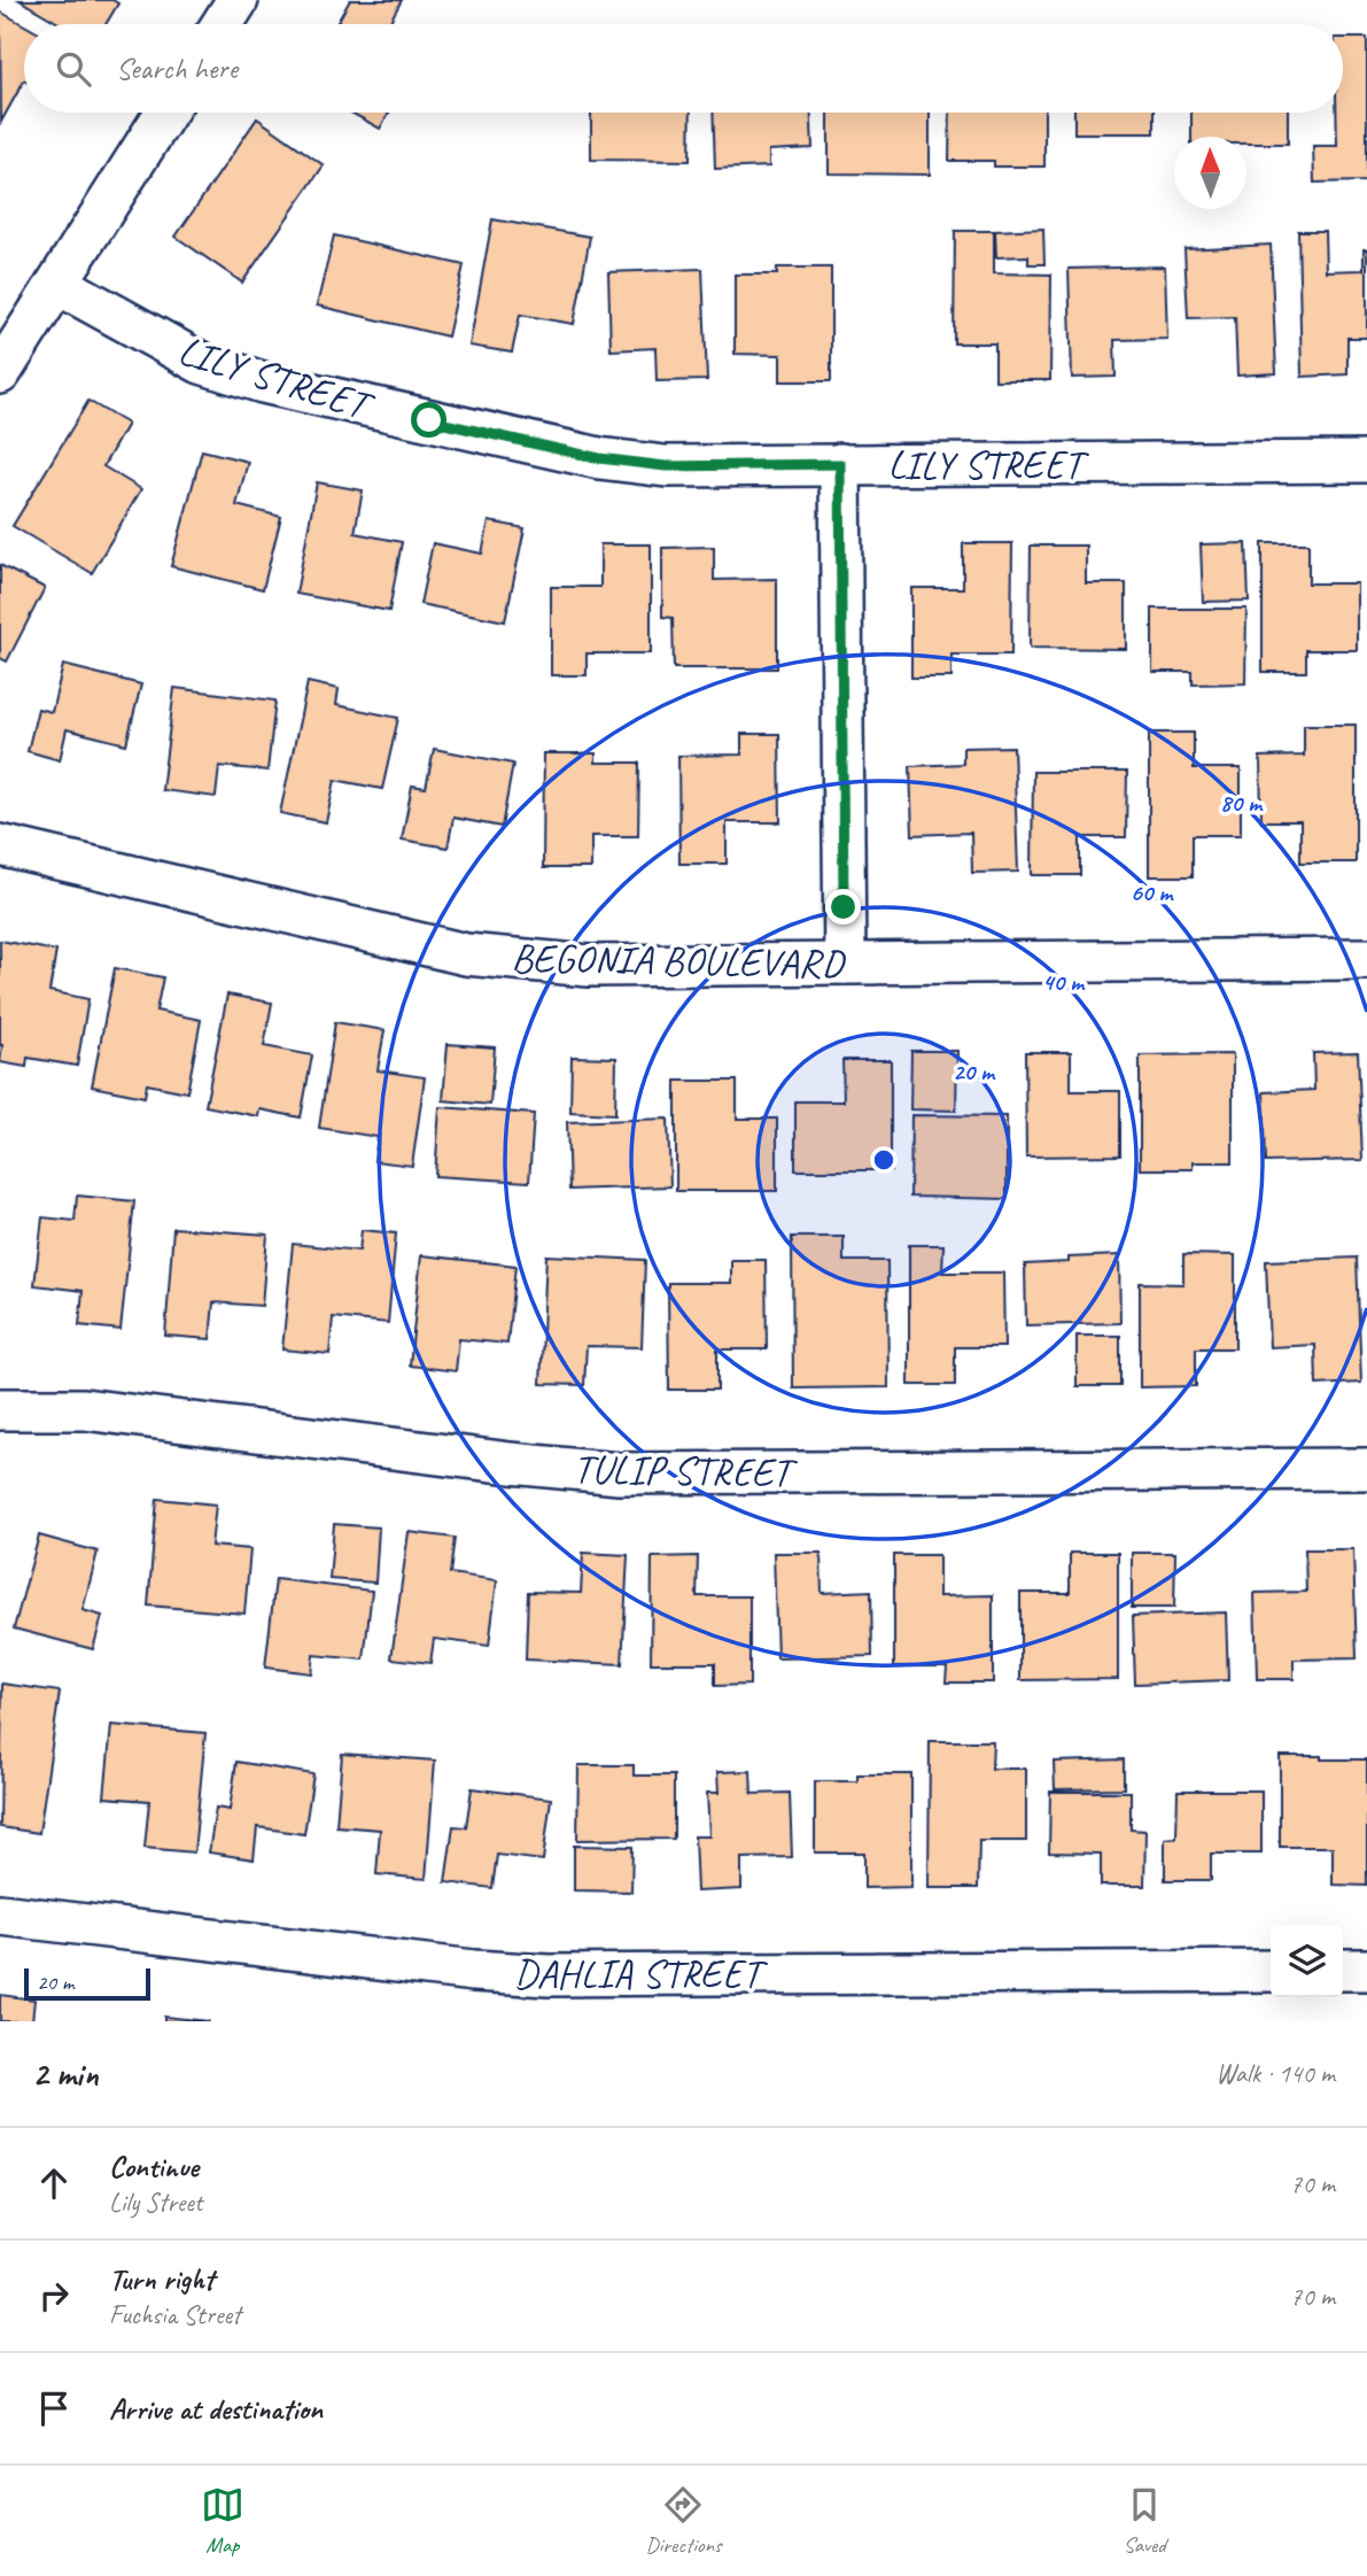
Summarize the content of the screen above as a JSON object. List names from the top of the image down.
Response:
{
  "streets": {
    "street": [
      "LILY STREET",
      "BEGONIA BOULEVARD",
      "TULIP STREET",
      "DAHLIA STREET"
    ]
  },
  "scale_bar": "20 m",
  "north": "top",
  "page": {
    "search": "Search here",
    "scale": "20 m",
    "heading": ["2 min", "Walk · 140 m"],
    "list": [
      ["Continue", "Lily Street", "70 m"],
      ["Turn right", "Fuchsia Street", "70 m"],
      "Arrive at destination"
    ],
    "nav": ["Map", "Directions", "Saved"]
  },
  "rings": [
    "80 m",
    "60 m",
    "40 m",
    "20 m"
  ]
}
